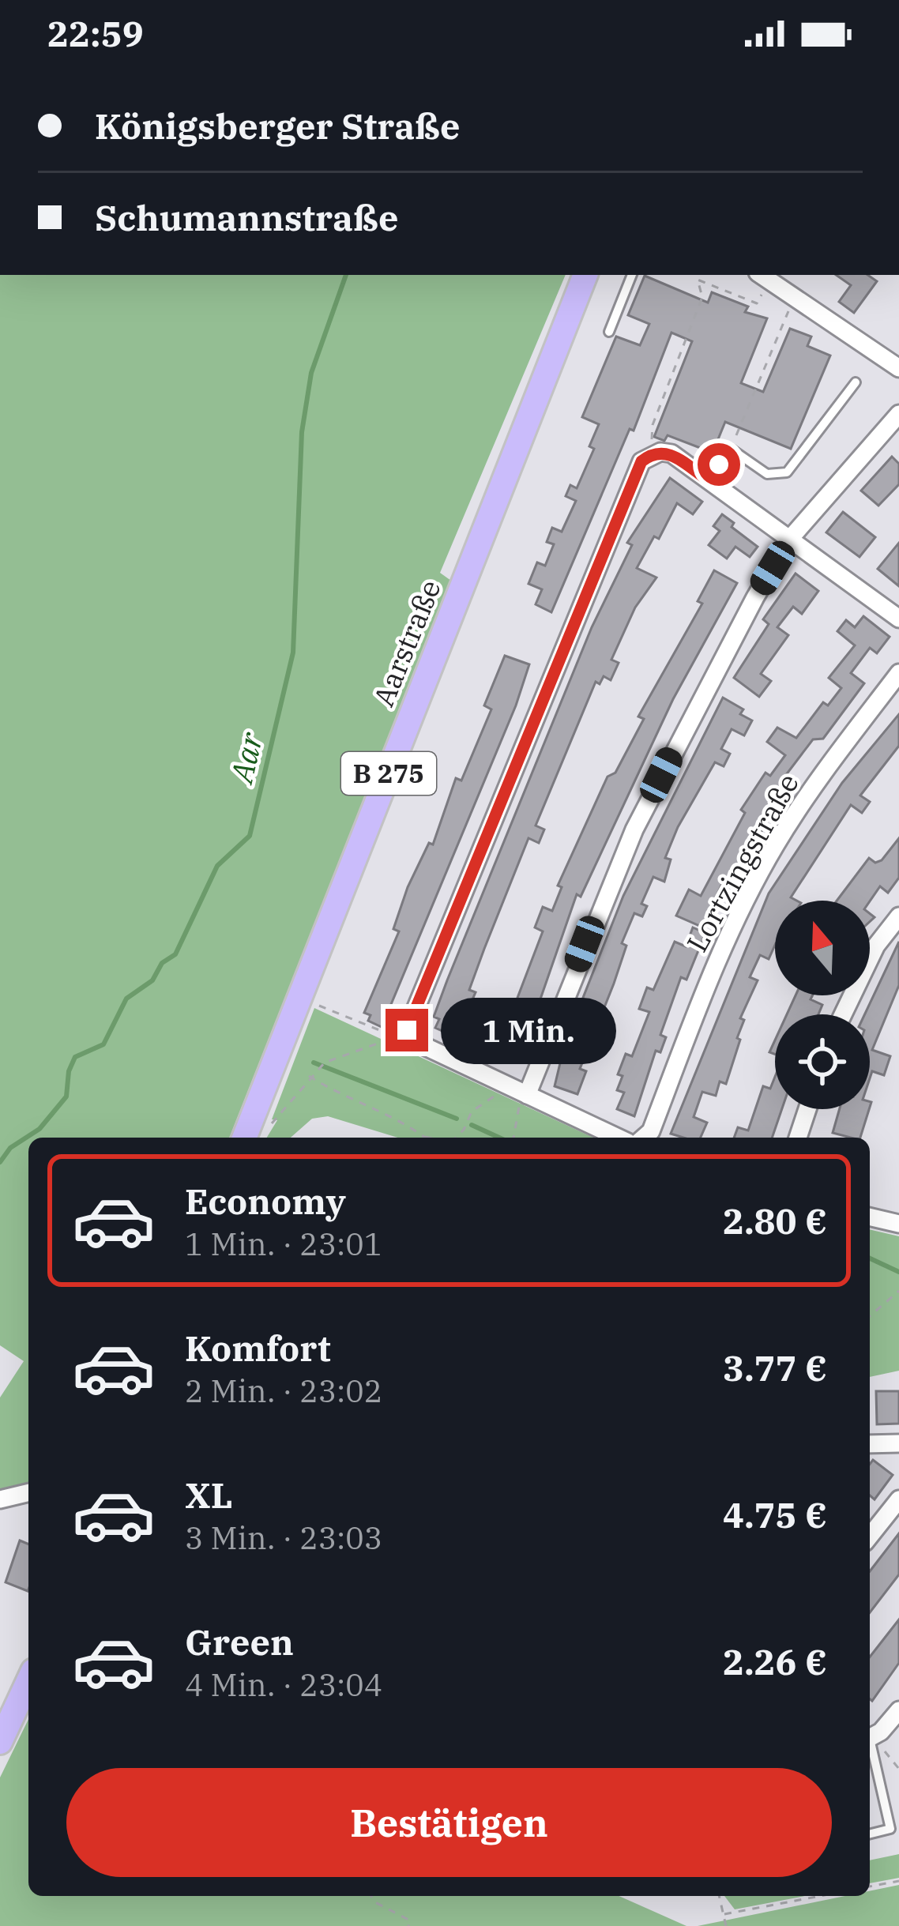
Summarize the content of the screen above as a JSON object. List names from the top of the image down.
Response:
{
  "streets": {
    "main road": ["Aarstraße", "B 275"],
    "street": ["Lortzingstraße"]
  },
  "water": ["Aar"],
  "north": "top",
  "page": {
    "status": "22:59",
    "banner": ["Königsberger Straße", "Schumannstraße"],
    "bubble": "1 Min.",
    "list": [
      {
        "name": "Economy",
        "note": "1 Min. · 23:01",
        "value": "2.80 €"
      },
      {
        "name": "Komfort",
        "note": "2 Min. · 23:02",
        "value": "3.77 €"
      },
      {
        "name": "XL",
        "note": "3 Min. · 23:03",
        "value": "4.75 €"
      },
      {
        "name": "Green",
        "note": "4 Min. · 23:04",
        "value": "2.26 €"
      }
    ],
    "buttons": "Bestätigen"
  }
}
